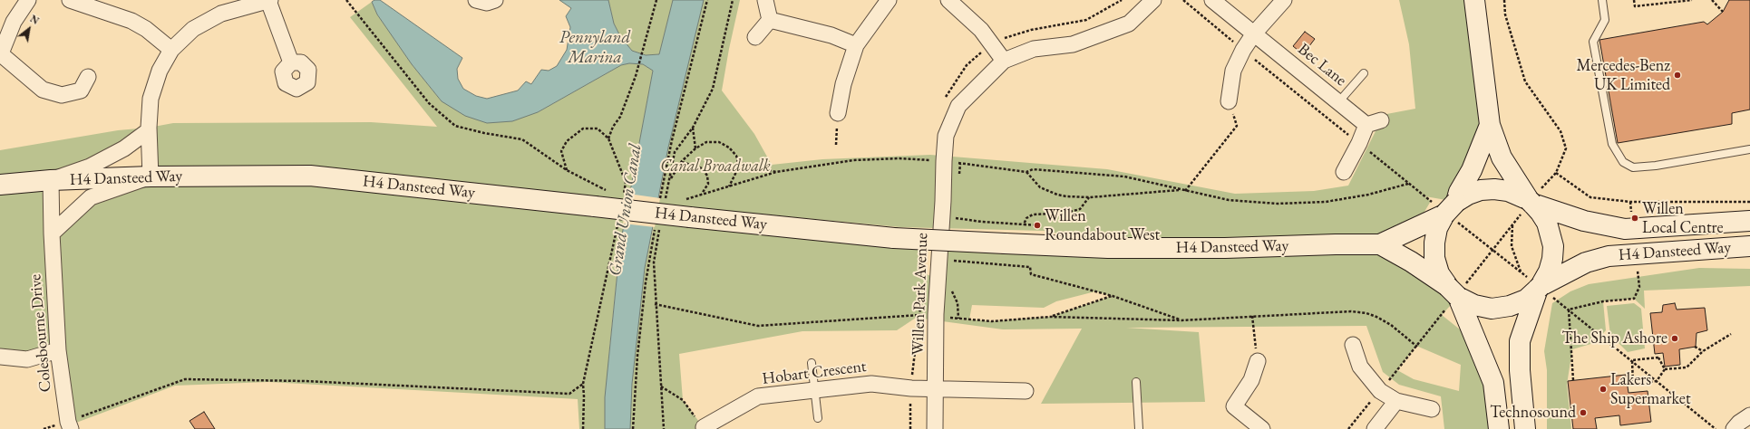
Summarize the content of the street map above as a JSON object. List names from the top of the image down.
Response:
{
  "streets": {
    "street": [
      "Bec Lane",
      "H4 Dansteed Way",
      "Willen Park Avenue",
      "Colesbourne Drive",
      "Hobart Crescent"
    ]
  },
  "crossings": [
    ["H4 Dansteed Way", "Colesbourne Drive"],
    ["Willen Park Avenue", "Hobart Crescent"]
  ],
  "water": ["Pennyland Marina", "Grand Union Canal"],
  "parks": ["Canal Broadwalk"],
  "places": [
    "Mercedes-Benz UK Limited",
    "Willen Local Centre",
    "Willen Roundabout West",
    "The Ship Ashore",
    "Lakers Supermarket",
    "Technosound"
  ],
  "north": "top right"
}
